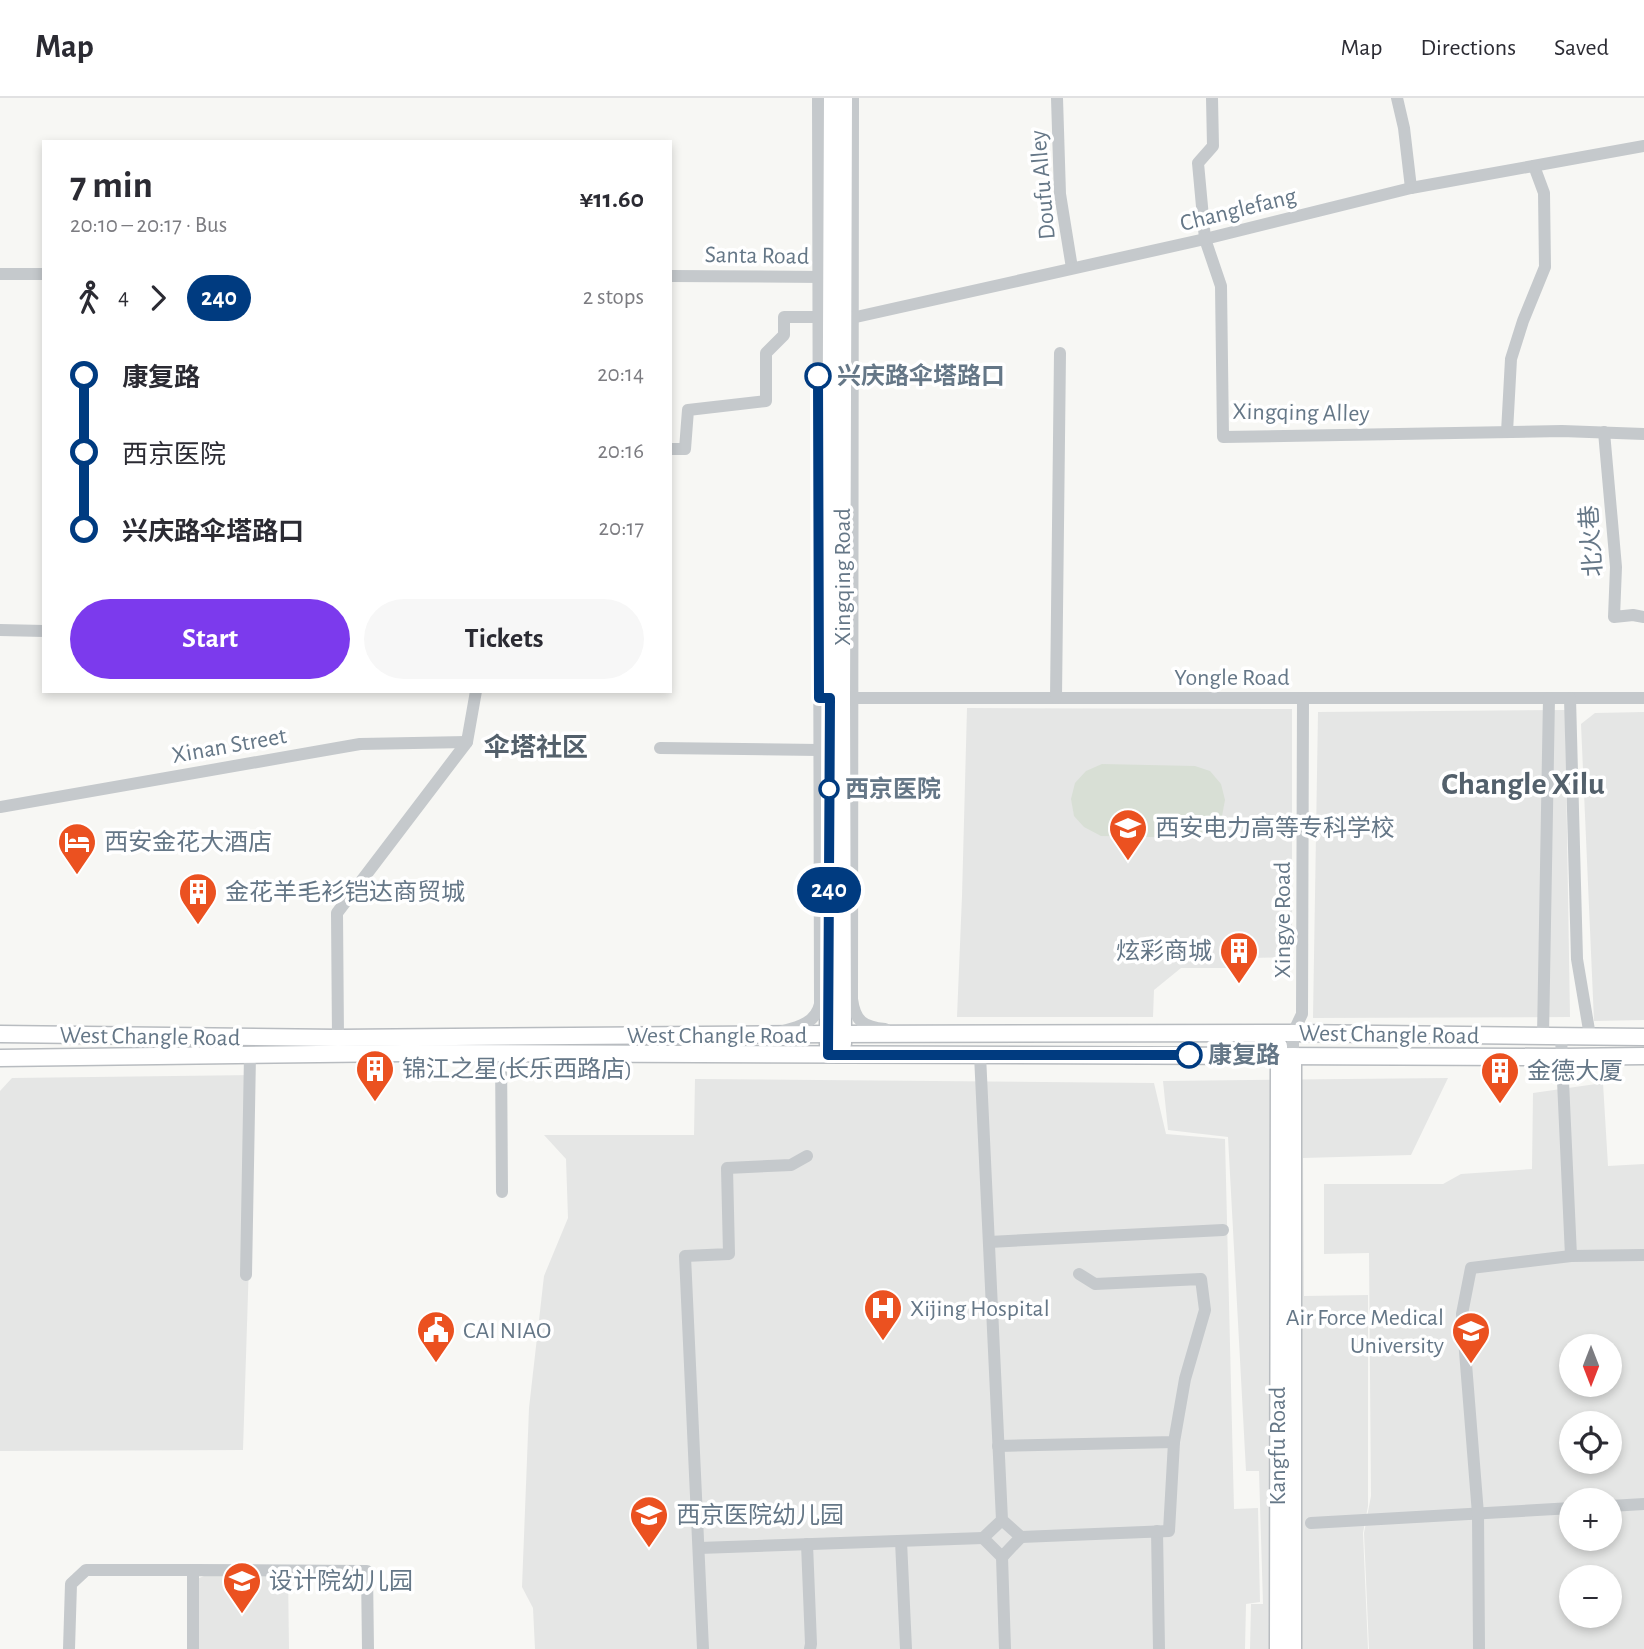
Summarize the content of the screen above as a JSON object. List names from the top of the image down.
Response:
{
  "streets": {
    "main road": ["Xingqing Road", "West Changle Road", "Kangfu Road"],
    "street": [
      "Doufu Alley",
      "Changlefang",
      "Santa Road",
      "Xingqing Alley",
      "北火巷",
      "Yongle Road",
      "Xinan Street",
      "Xingye Road"
    ]
  },
  "crossings": [
    ["Doufu Alley", "Changlefang"],
    ["Changlefang", "Xingqing Alley"],
    ["Changlefang", "Xingqing Road"],
    ["Santa Road", "Xingqing Road"],
    ["Xingqing Road", "Yongle Road"],
    ["Xingqing Road", "West Changle Road"],
    ["Yongle Road", "Xingye Road"],
    ["Xingye Road", "West Changle Road"],
    ["Xingye Road", "Kangfu Road"],
    ["West Changle Road", "Kangfu Road"]
  ],
  "districts": ["伞塔社区", "Changle Xilu"],
  "places": {
    "other": ["兴庆路伞塔路口", "西京医院", "康复路"],
    "school or university": [
      "西安电力高等专科学校",
      "Air Force Medical University",
      "西京医院幼儿园",
      "设计院幼儿园"
    ],
    "hotel": ["西安金花大酒店"],
    "building": [
      "金花羊毛衫铠达商贸城",
      "炫彩商城",
      "锦江之星(长乐西路店)",
      "金德大厦"
    ],
    "hospital": ["Xijing Hospital"],
    "public building": ["CAI NIAO"]
  },
  "lines": ["bus line 240"],
  "north": "bottom",
  "page": {
    "header": "Map",
    "nav": ["Map", "Directions", "Saved"],
    "on_map": "240",
    "heading": ["7 min", "20:10 – 20:17 · Bus", "¥11.60"],
    "legs": ["4", "240", "2 stops"],
    "list": [
      {
        "name": "康复路",
        "value": "20:14"
      },
      {
        "name": "西京医院",
        "value": "20:16"
      },
      {
        "name": "兴庆路伞塔路口",
        "value": "20:17"
      }
    ],
    "buttons": ["Start", "Tickets"],
    "map_buttons": ["+", "−"]
  }
}
